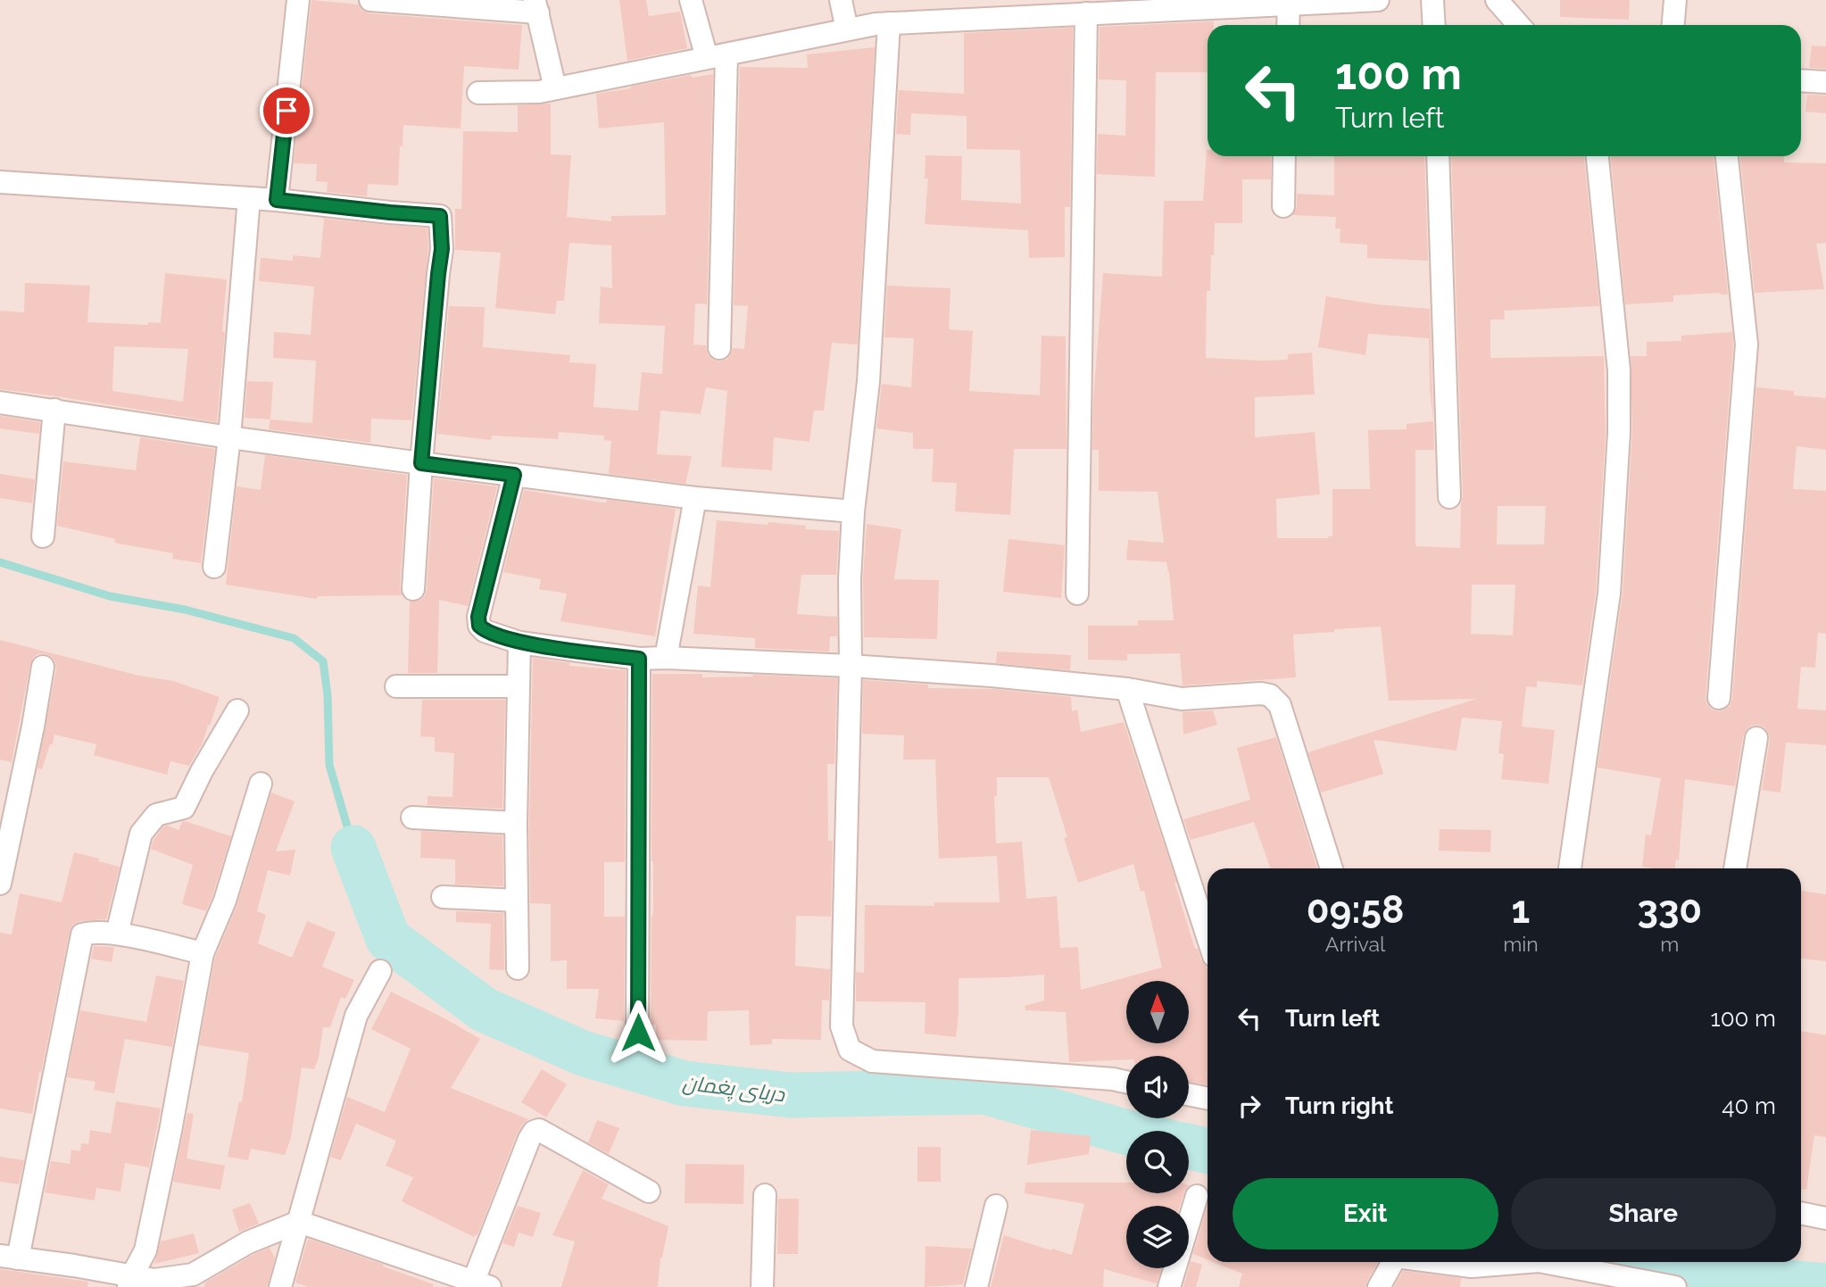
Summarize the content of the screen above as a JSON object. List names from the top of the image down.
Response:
{
  "water": ["دریای پغمان"],
  "north": "top",
  "page": {
    "turn": ["100 m", "Turn left"],
    "eta": [
      "09:58",
      "Arrival",
      "1",
      "min",
      "330",
      "m"
    ],
    "list": [
      {
        "name": "Turn left",
        "value": "100 m"
      },
      {
        "name": "Turn right",
        "value": "40 m"
      }
    ],
    "buttons": ["Exit", "Share"]
  }
}
